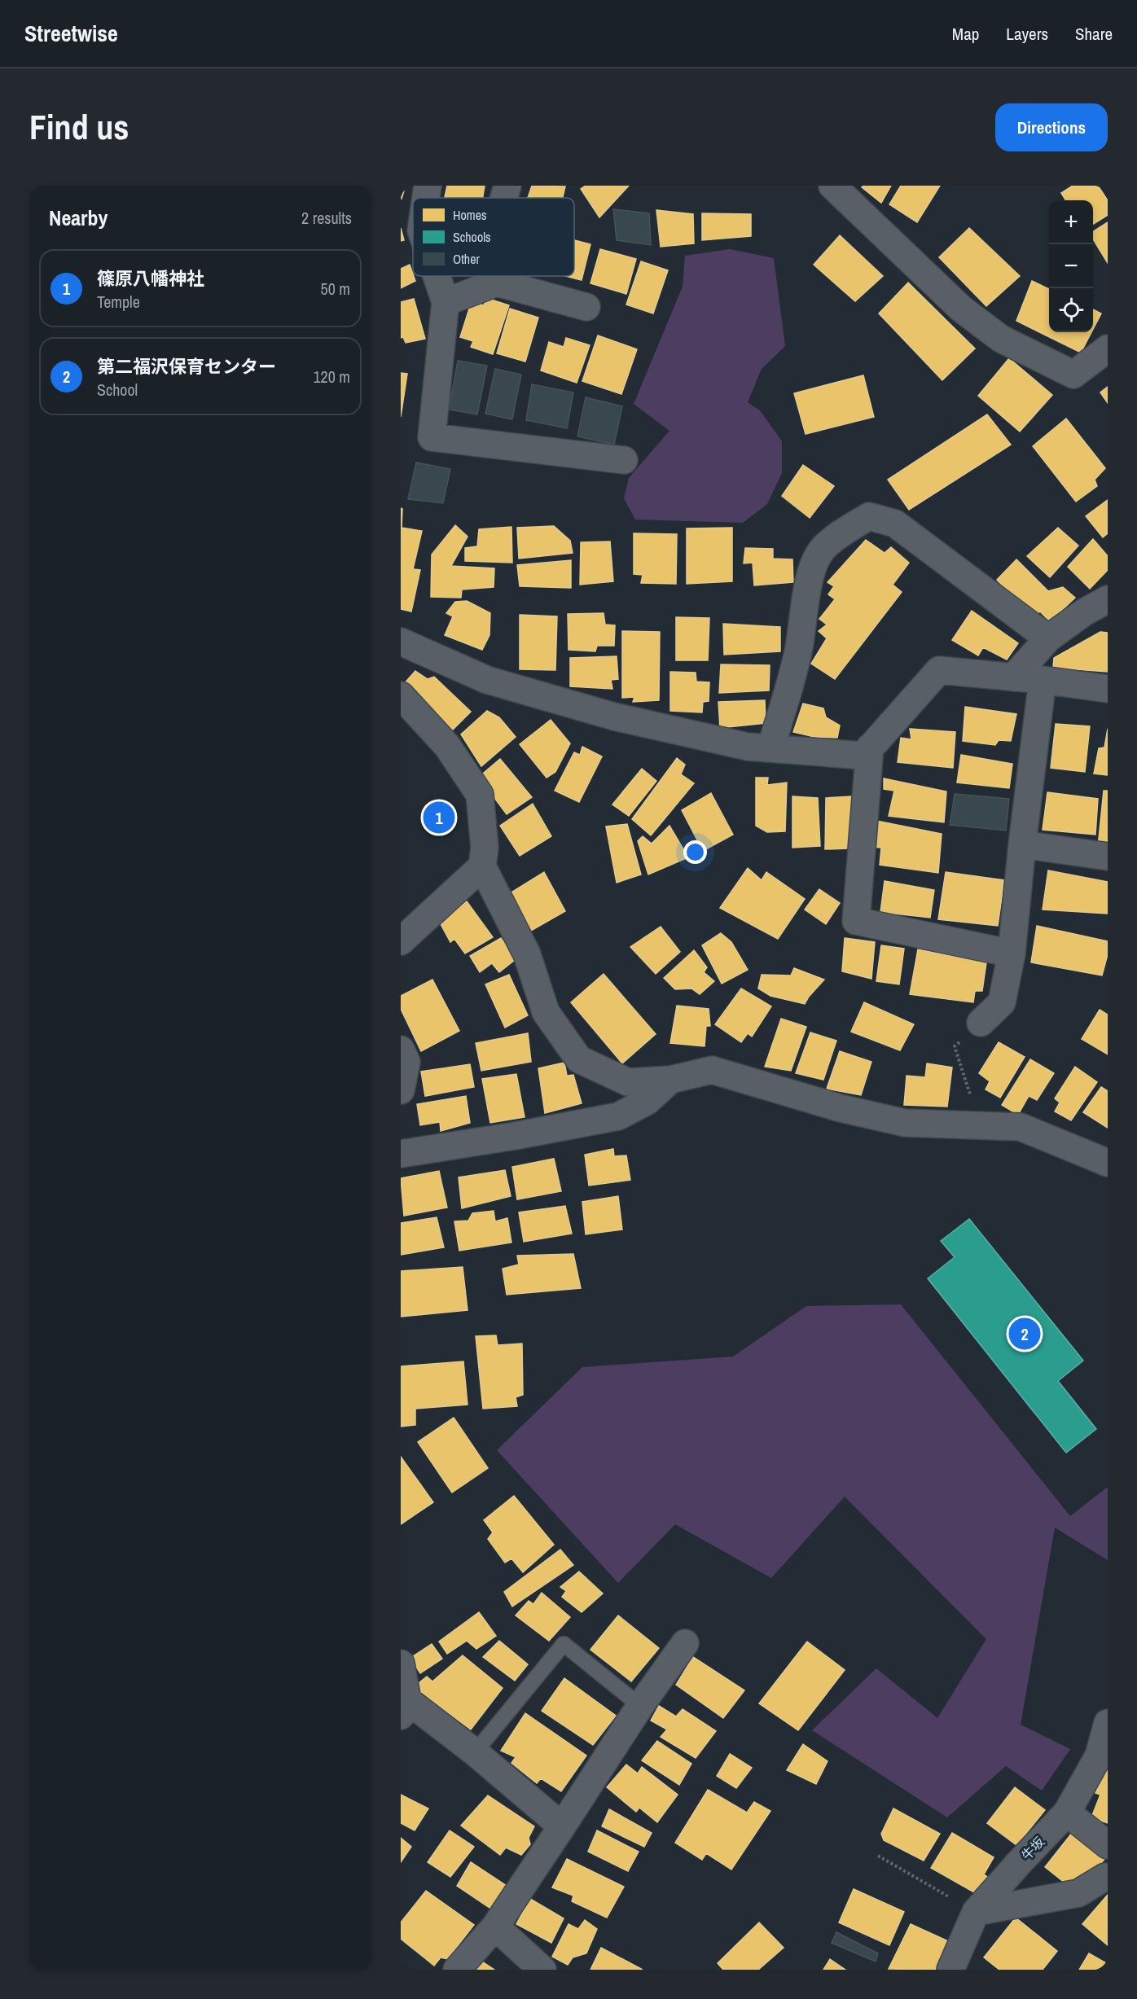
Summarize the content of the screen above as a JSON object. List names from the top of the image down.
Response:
{
  "streets": {
    "street": ["牛坂"]
  },
  "legend": ["Homes", "Schools", "Other"],
  "page": {
    "header": "Streetwise",
    "nav": ["Map", "Layers", "Share"],
    "buttons": "Directions",
    "title": "Find us",
    "heading": ["Nearby", "2 results"],
    "map_buttons": ["+", "−"],
    "list": [
      {
        "mark": "1",
        "name": "篠原八幡神社",
        "note": "Temple",
        "value": "50 m"
      },
      {
        "mark": "2",
        "name": "第二福沢保育センター",
        "note": "School",
        "value": "120 m"
      }
    ],
    "pins": ["1", "2"]
  }
}
